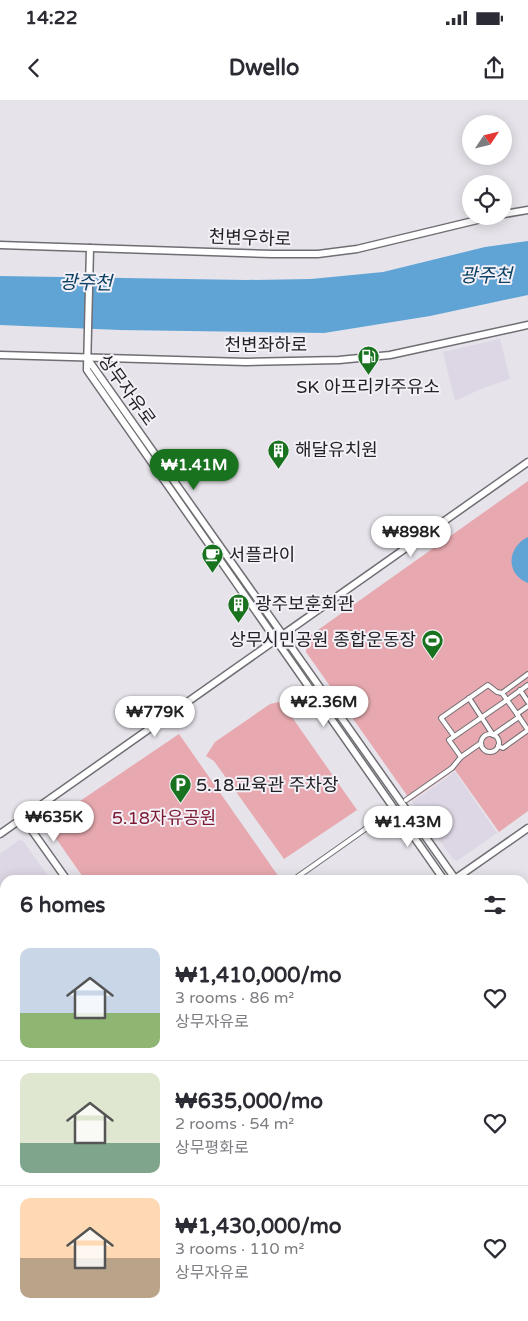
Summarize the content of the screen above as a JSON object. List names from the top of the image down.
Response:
{
  "streets": {
    "street": ["천변우하로", "천변좌하로", "상무자유로"]
  },
  "crossings": [
    ["천변좌하로", "상무자유로"]
  ],
  "water": ["광주천"],
  "parks": ["5.18자유공원"],
  "places": {
    "fuel station": ["SK 아프리카주유소"],
    "building": ["해달유치원", "광주보훈회관"],
    "cafe": ["서플라이"],
    "sports": ["상무시민공원 종합운동장"],
    "parking": ["5.18교육관 주차장"]
  },
  "north": "top right",
  "page": {
    "status": "14:22",
    "header": "Dwello",
    "price": [
      "₩1.41M",
      "₩898K",
      "₩2.36M",
      "₩779K",
      "₩635K",
      "₩1.43M"
    ],
    "heading": "6 homes",
    "list": [
      {
        "name": "₩1,410,000/mo",
        "note": "3 rooms · 86 m² · 상무자유로"
      },
      {
        "name": "₩635,000/mo",
        "note": "2 rooms · 54 m² · 상무평화로"
      },
      {
        "name": "₩1,430,000/mo",
        "note": "3 rooms · 110 m² · 상무자유로"
      }
    ]
  }
}
